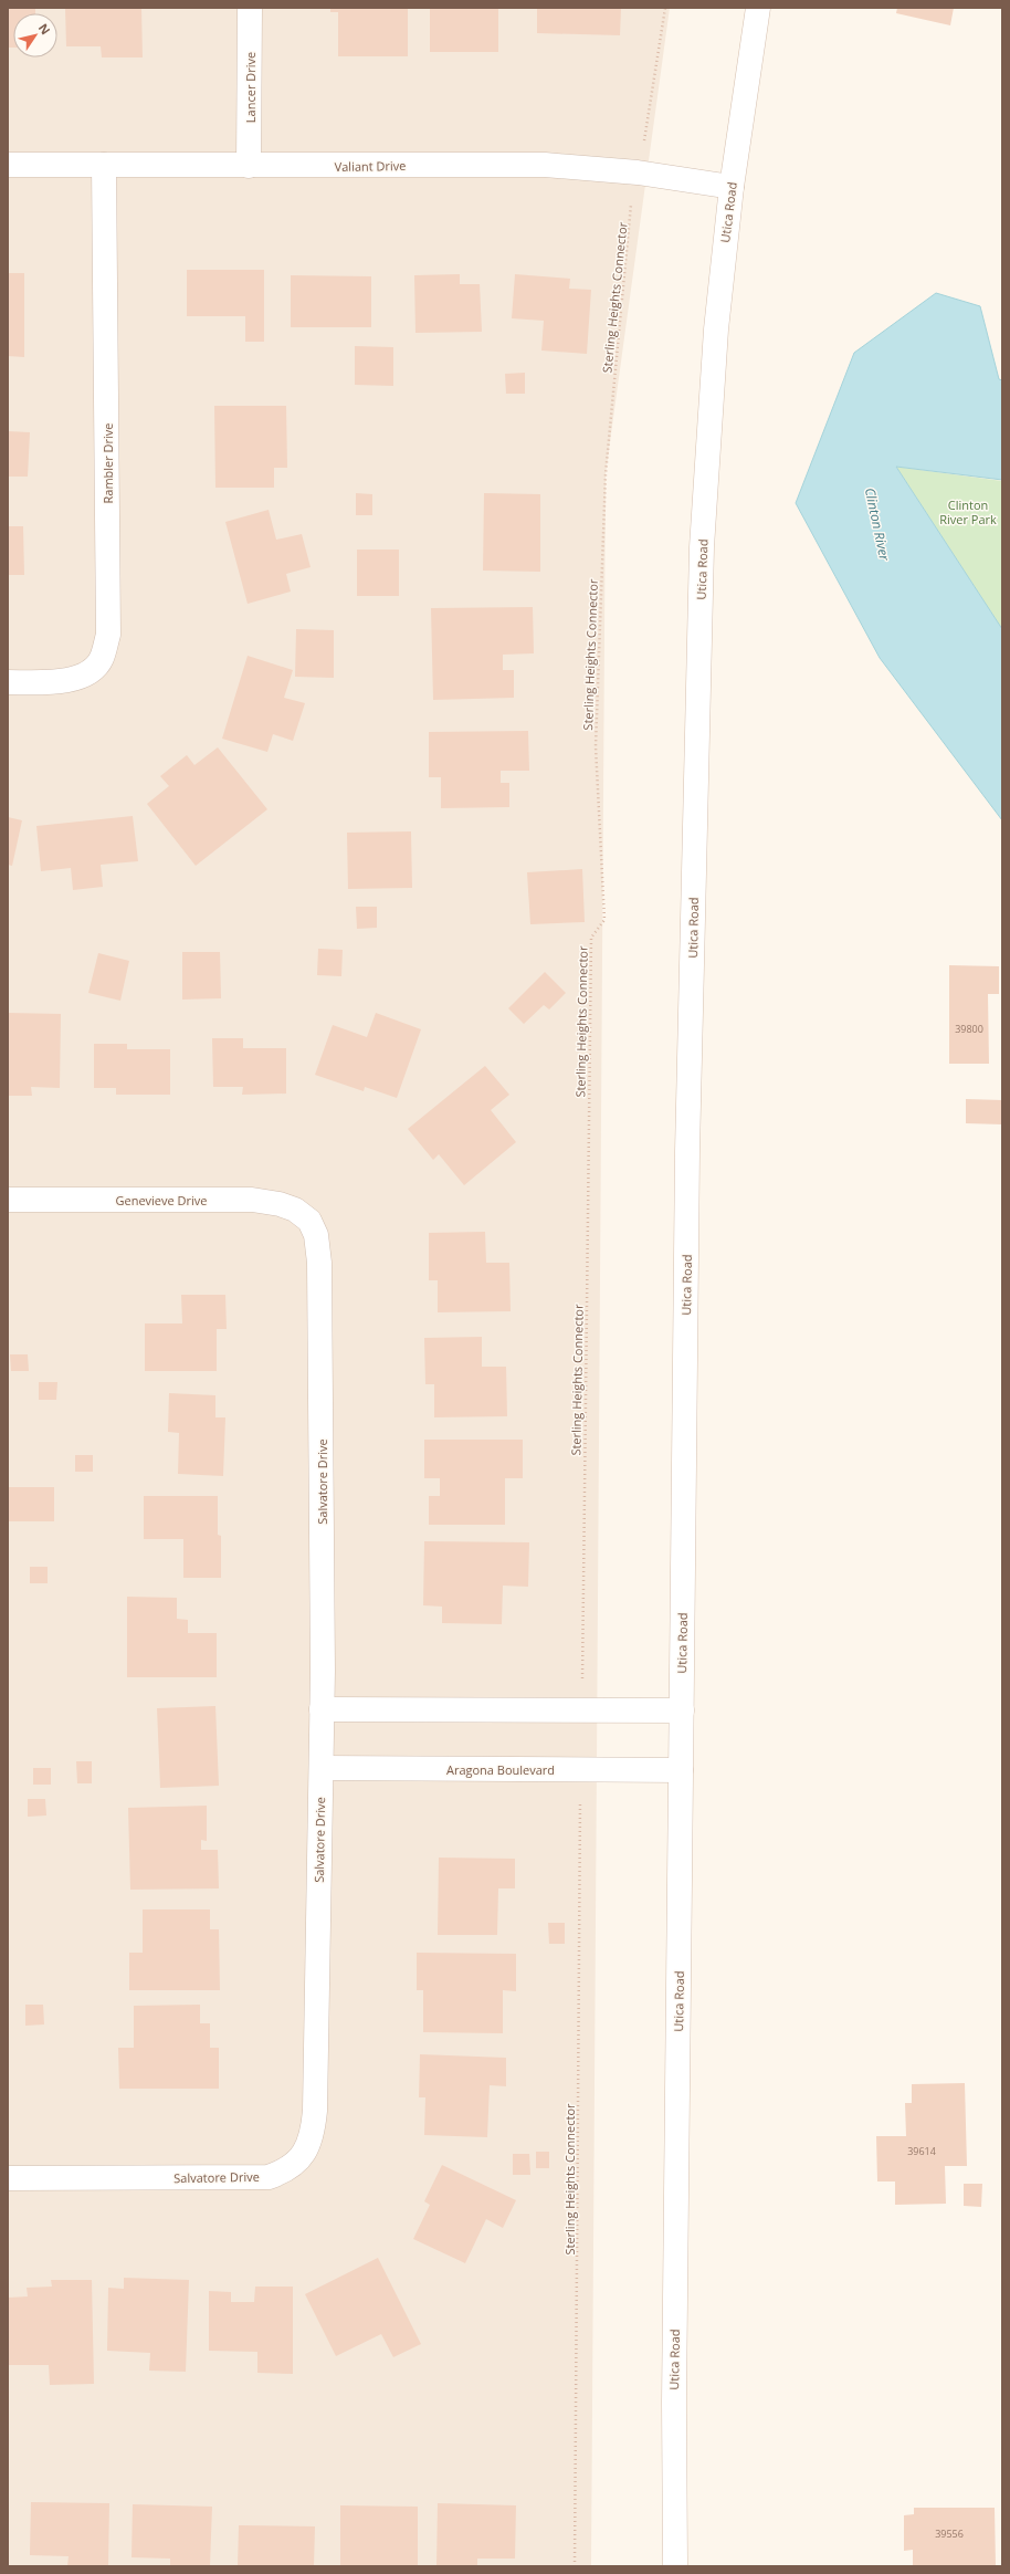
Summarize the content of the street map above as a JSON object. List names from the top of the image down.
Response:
{
  "streets": {
    "street": [
      "Lancer Drive",
      "Valiant Drive",
      "Utica Road",
      "Rambler Drive",
      "Genevieve Drive",
      "Salvatore Drive",
      "Aragona Boulevard"
    ],
    "path": ["Sterling Heights Connector"]
  },
  "crossings": [
    ["Lancer Drive", "Valiant Drive"],
    ["Valiant Drive", "Utica Road"],
    ["Valiant Drive", "Rambler Drive"],
    ["Utica Road", "Aragona Boulevard"],
    ["Genevieve Drive", "Salvatore Drive"],
    ["Salvatore Drive", "Aragona Boulevard"]
  ],
  "water": ["Clinton River"],
  "parks": ["Clinton River Park"],
  "house_numbers": ["39800", "39614", "39556"],
  "north": "top right"
}
